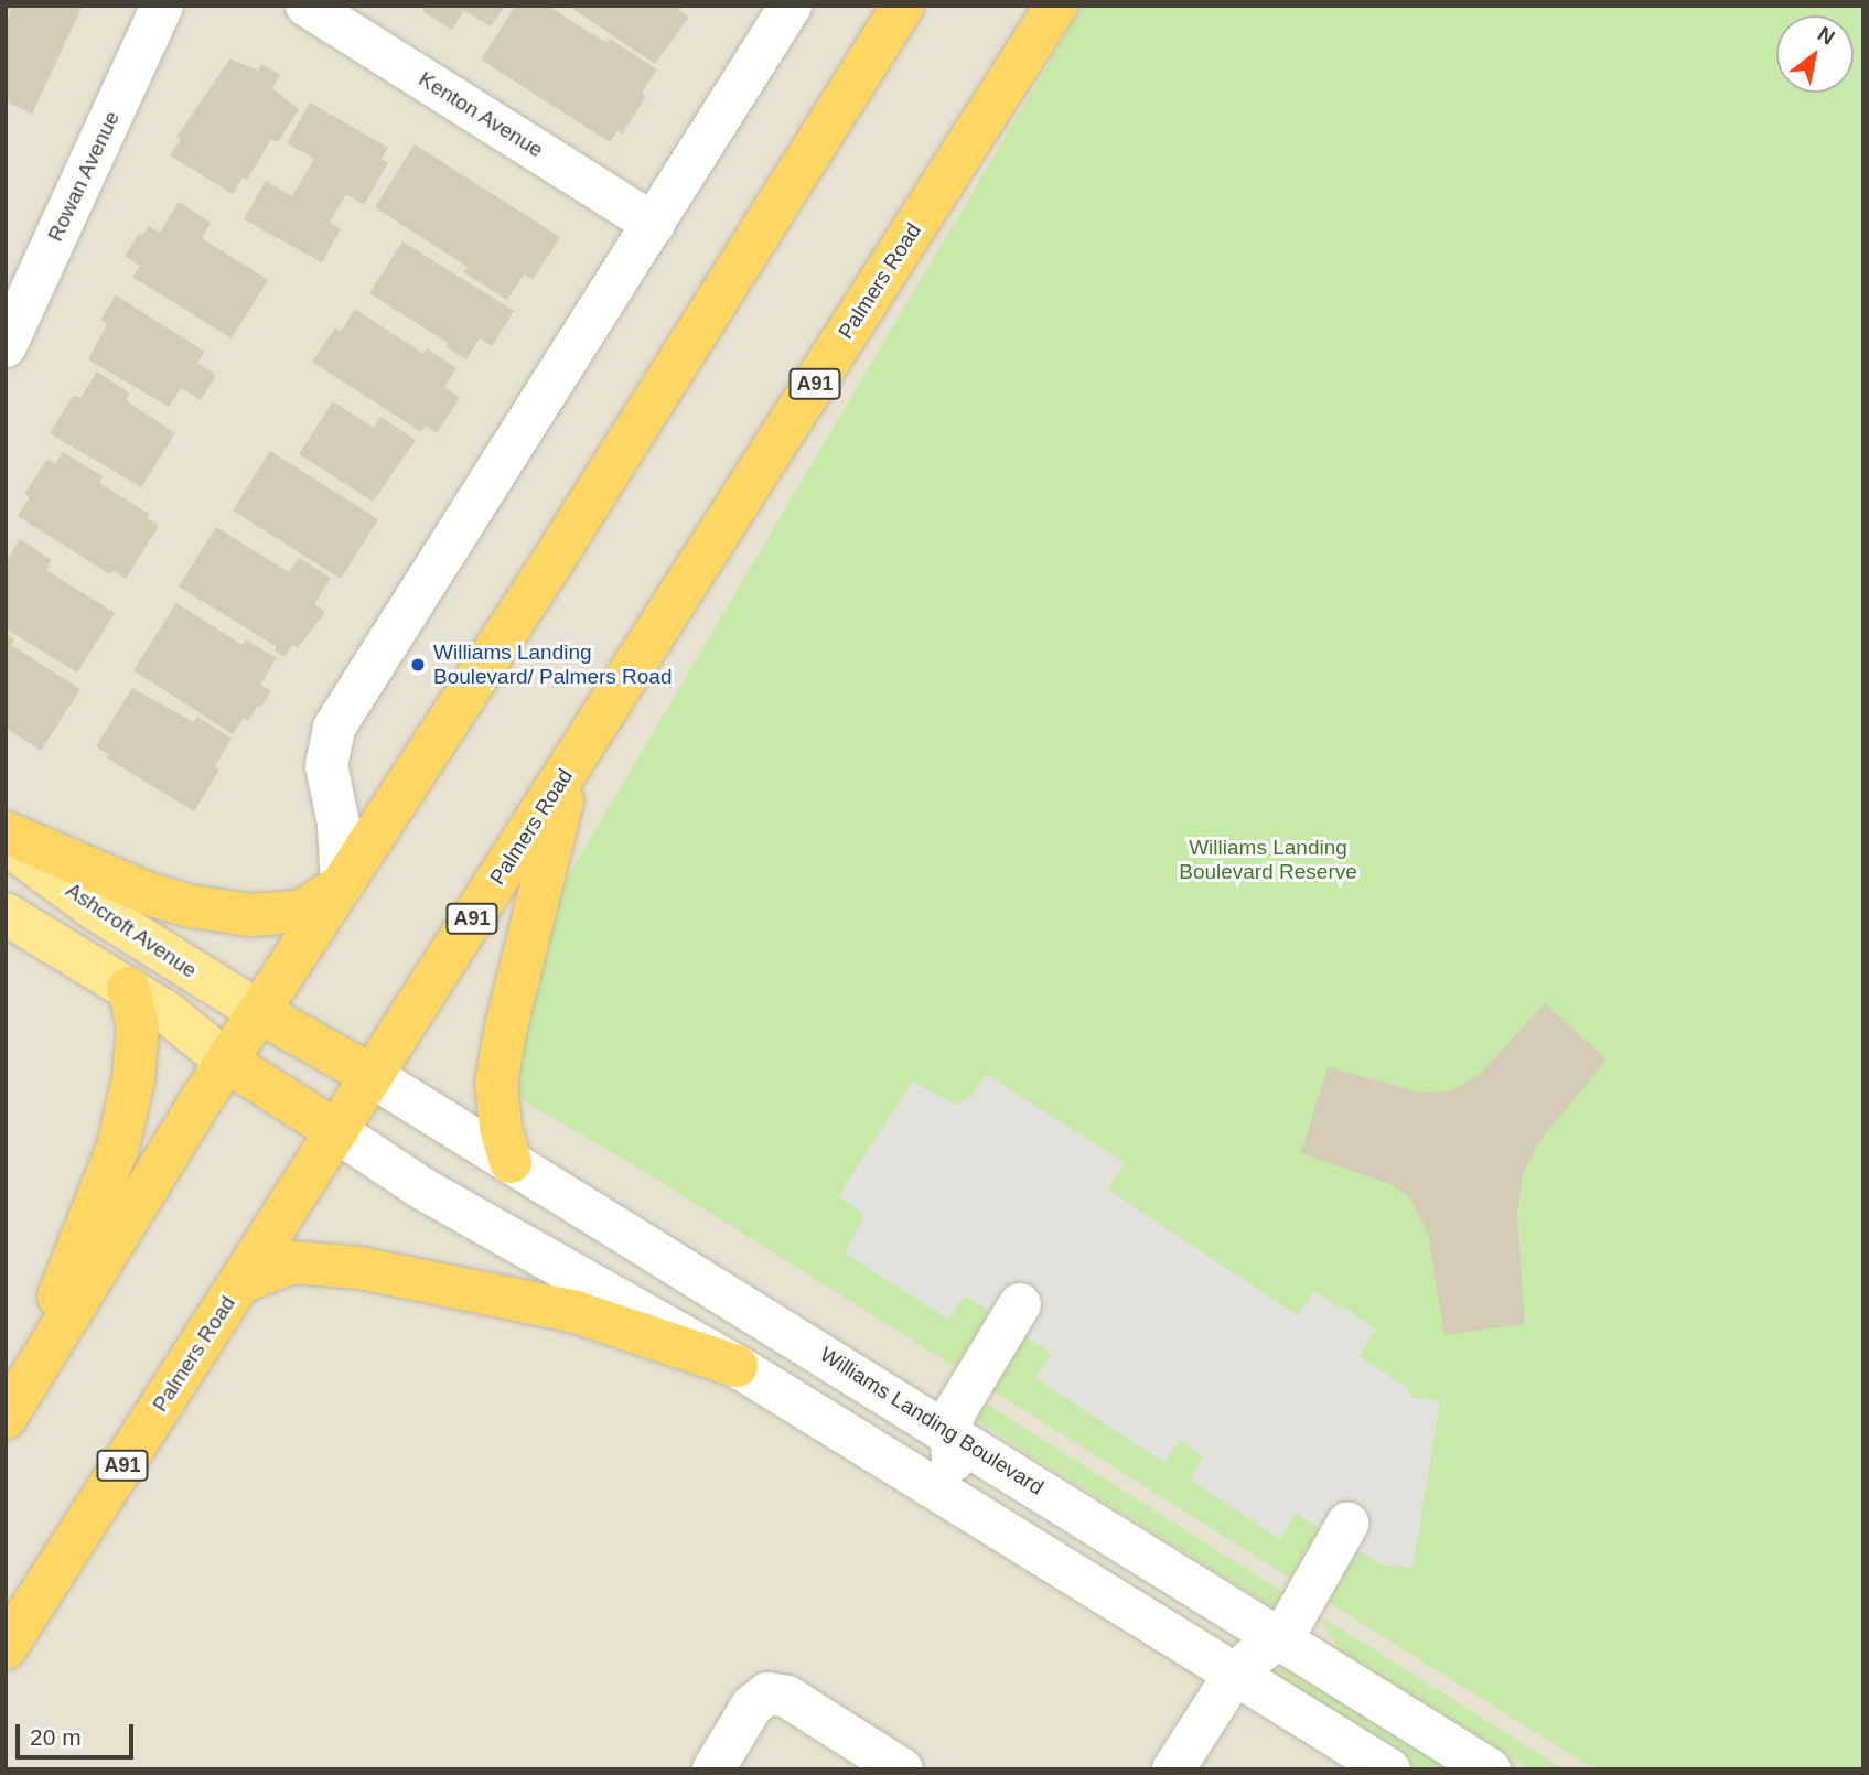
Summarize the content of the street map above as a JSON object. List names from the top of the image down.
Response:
{
  "streets": {
    "highway": ["Palmers Road", "A91"],
    "main road": ["Ashcroft Avenue"],
    "street": ["Kenton Avenue", "Rowan Avenue", "Williams Landing Boulevard"]
  },
  "crossings": [
    ["Palmers Road", "Williams Landing Boulevard"]
  ],
  "parks": ["Williams Landing Boulevard Reserve"],
  "places": ["Williams Landing Boulevard/ Palmers Road"],
  "scale_bar": "20 m",
  "north": "top right"
}
